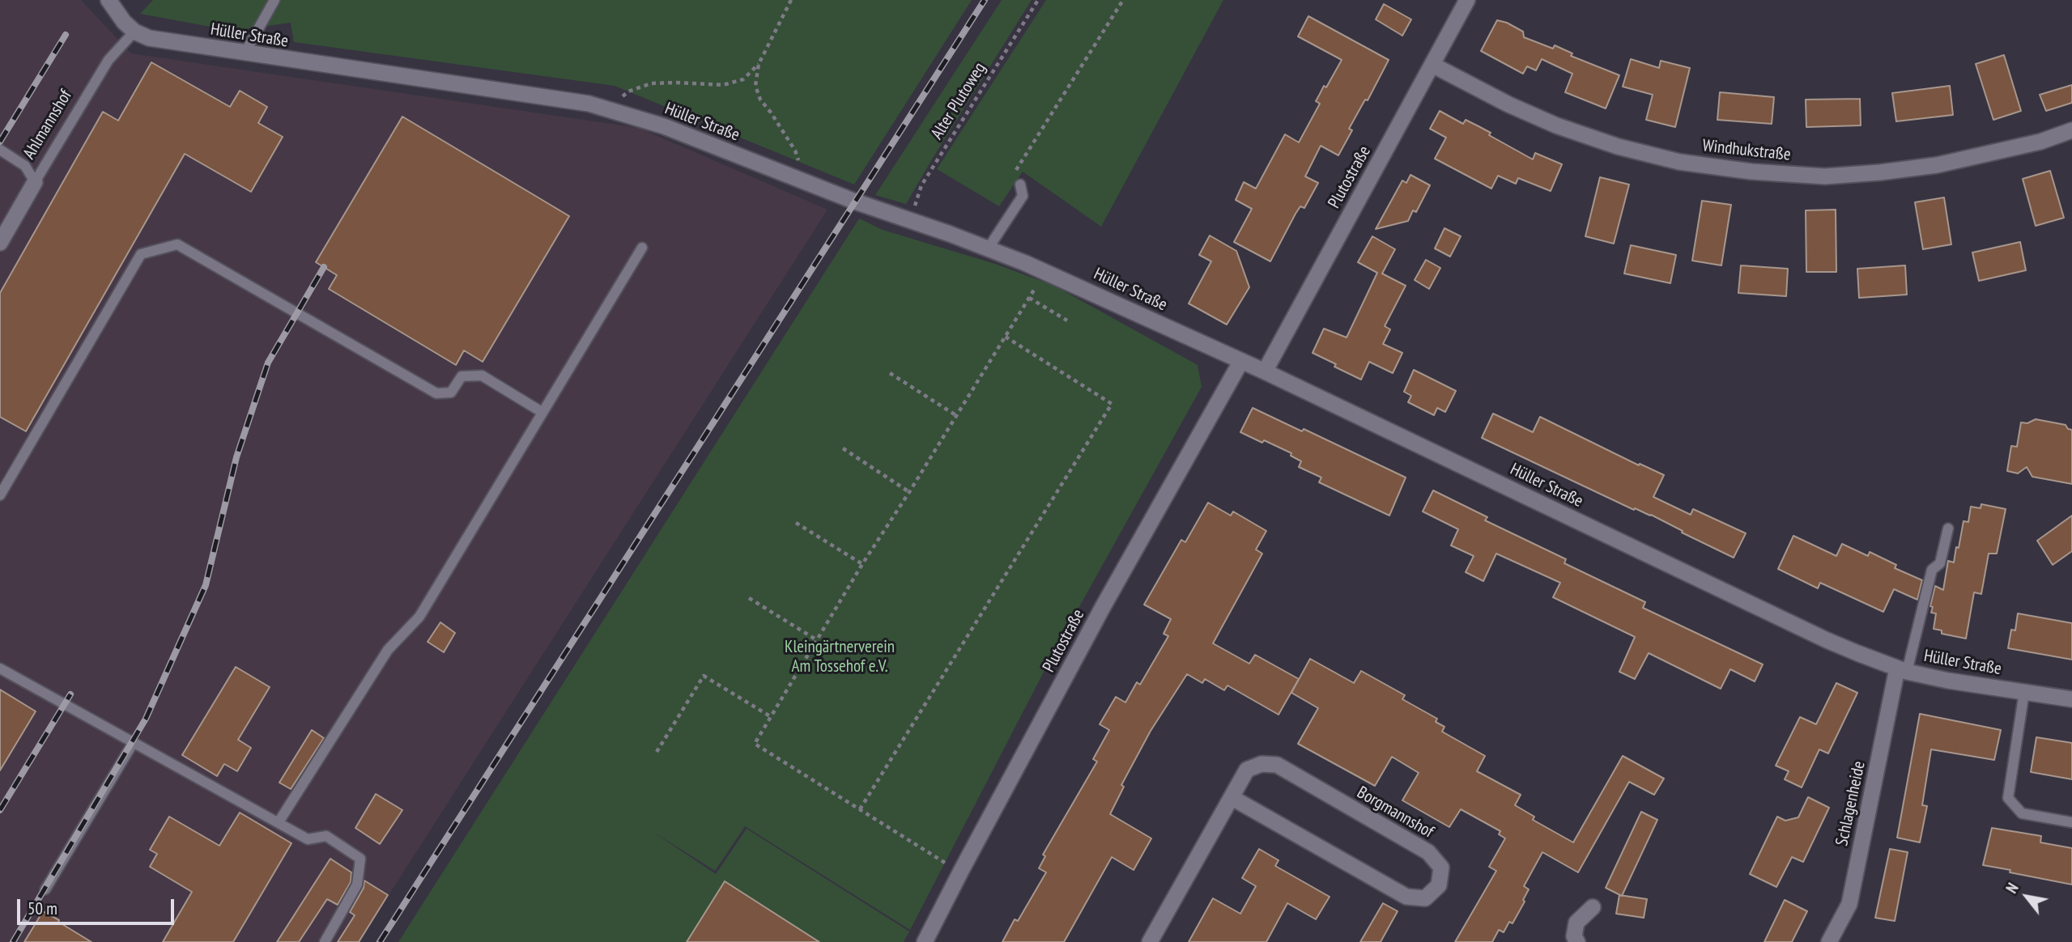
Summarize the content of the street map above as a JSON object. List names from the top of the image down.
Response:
{
  "streets": {
    "street": [
      "Hüller Straße",
      "Ahlmannshof",
      "Windhukstraße",
      "Plutostraße",
      "Schlagenheide",
      "Borgmannshof"
    ],
    "path": ["Alter Plutoweg"]
  },
  "crossings": [
    ["Hüller Straße", "Alter Plutoweg"],
    ["Hüller Straße", "Ahlmannshof"],
    ["Hüller Straße", "Plutostraße"],
    ["Hüller Straße", "Schlagenheide"],
    ["Windhukstraße", "Plutostraße"]
  ],
  "parks": ["Kleingärtnerverein Am Tossehof e.V."],
  "scale_bar": "50 m",
  "north": "top left"
}
